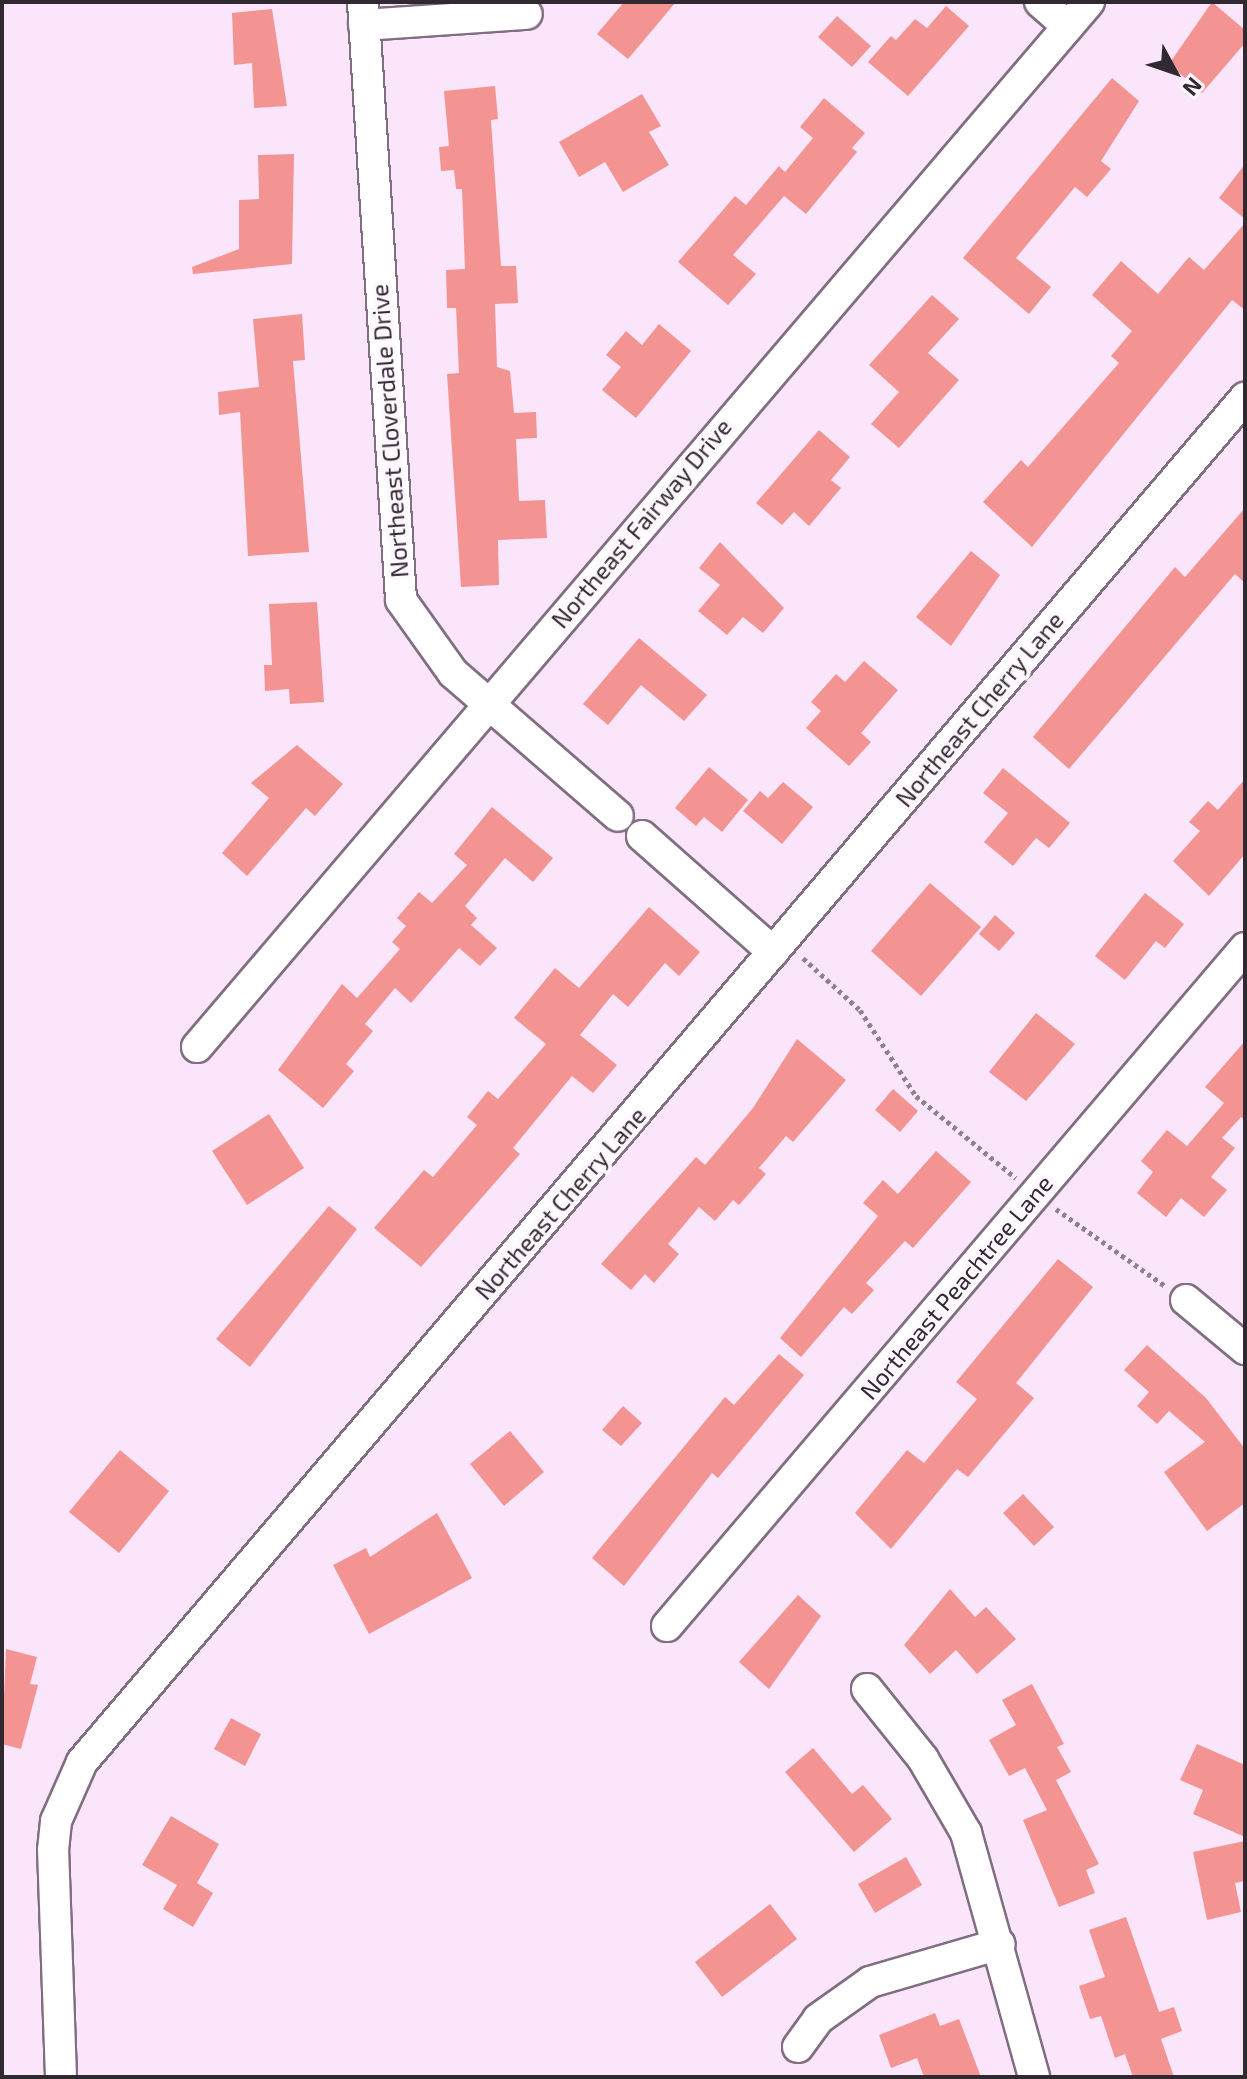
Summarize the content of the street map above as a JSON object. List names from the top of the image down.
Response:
{
  "streets": {
    "street": [
      "Northeast Cloverdale Drive",
      "Northeast Fairway Drive",
      "Northeast Cherry Lane",
      "Northeast Peachtree Lane"
    ]
  },
  "crossings": [
    ["Northeast Cloverdale Drive", "Northeast Fairway Drive"]
  ],
  "north": "bottom right"
}
